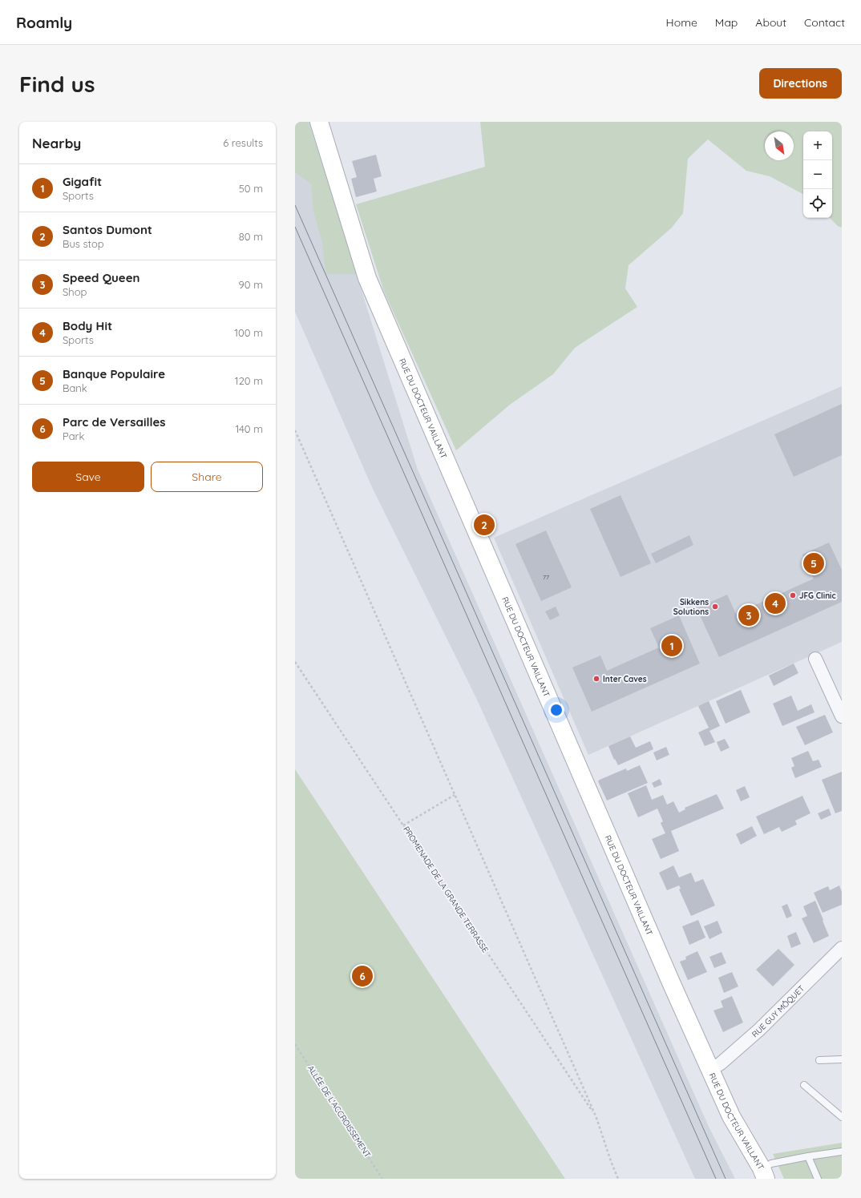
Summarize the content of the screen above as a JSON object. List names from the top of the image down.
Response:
{
  "streets": {
    "main road": ["RUE DU DOCTEUR VAILLANT"],
    "street": ["RUE GUY MÔQUET"],
    "path": ["PROMENADE DE LA GRANDE TERRASSE", "ALLÉE DE L'ACCROISSEMENT"]
  },
  "crossings": [
    ["RUE DU DOCTEUR VAILLANT", "RUE GUY MÔQUET"]
  ],
  "places": ["JFG Clinic", "Sikkens Solutions", "Inter Caves"],
  "house_numbers": ["77"],
  "north": "bottom right",
  "page": {
    "header": "Roamly",
    "nav": [
      "Home",
      "Map",
      "About",
      "Contact"
    ],
    "buttons": [
      "Directions",
      ["Save", "Share"]
    ],
    "title": "Find us",
    "heading": ["Nearby", "6 results"],
    "map_buttons": ["+", "−"],
    "list": [
      {
        "mark": "1",
        "name": "Gigafit",
        "note": "Sports",
        "value": "50 m"
      },
      {
        "mark": "2",
        "name": "Santos Dumont",
        "note": "Bus stop",
        "value": "80 m"
      },
      {
        "mark": "3",
        "name": "Speed Queen",
        "note": "Shop",
        "value": "90 m"
      },
      {
        "mark": "4",
        "name": "Body Hit",
        "note": "Sports",
        "value": "100 m"
      },
      {
        "mark": "5",
        "name": "Banque Populaire",
        "note": "Bank",
        "value": "120 m"
      },
      {
        "mark": "6",
        "name": "Parc de Versailles",
        "note": "Park",
        "value": "140 m"
      }
    ],
    "pins": [
      "2",
      "5",
      "4",
      "3",
      "1",
      "6"
    ]
  }
}
